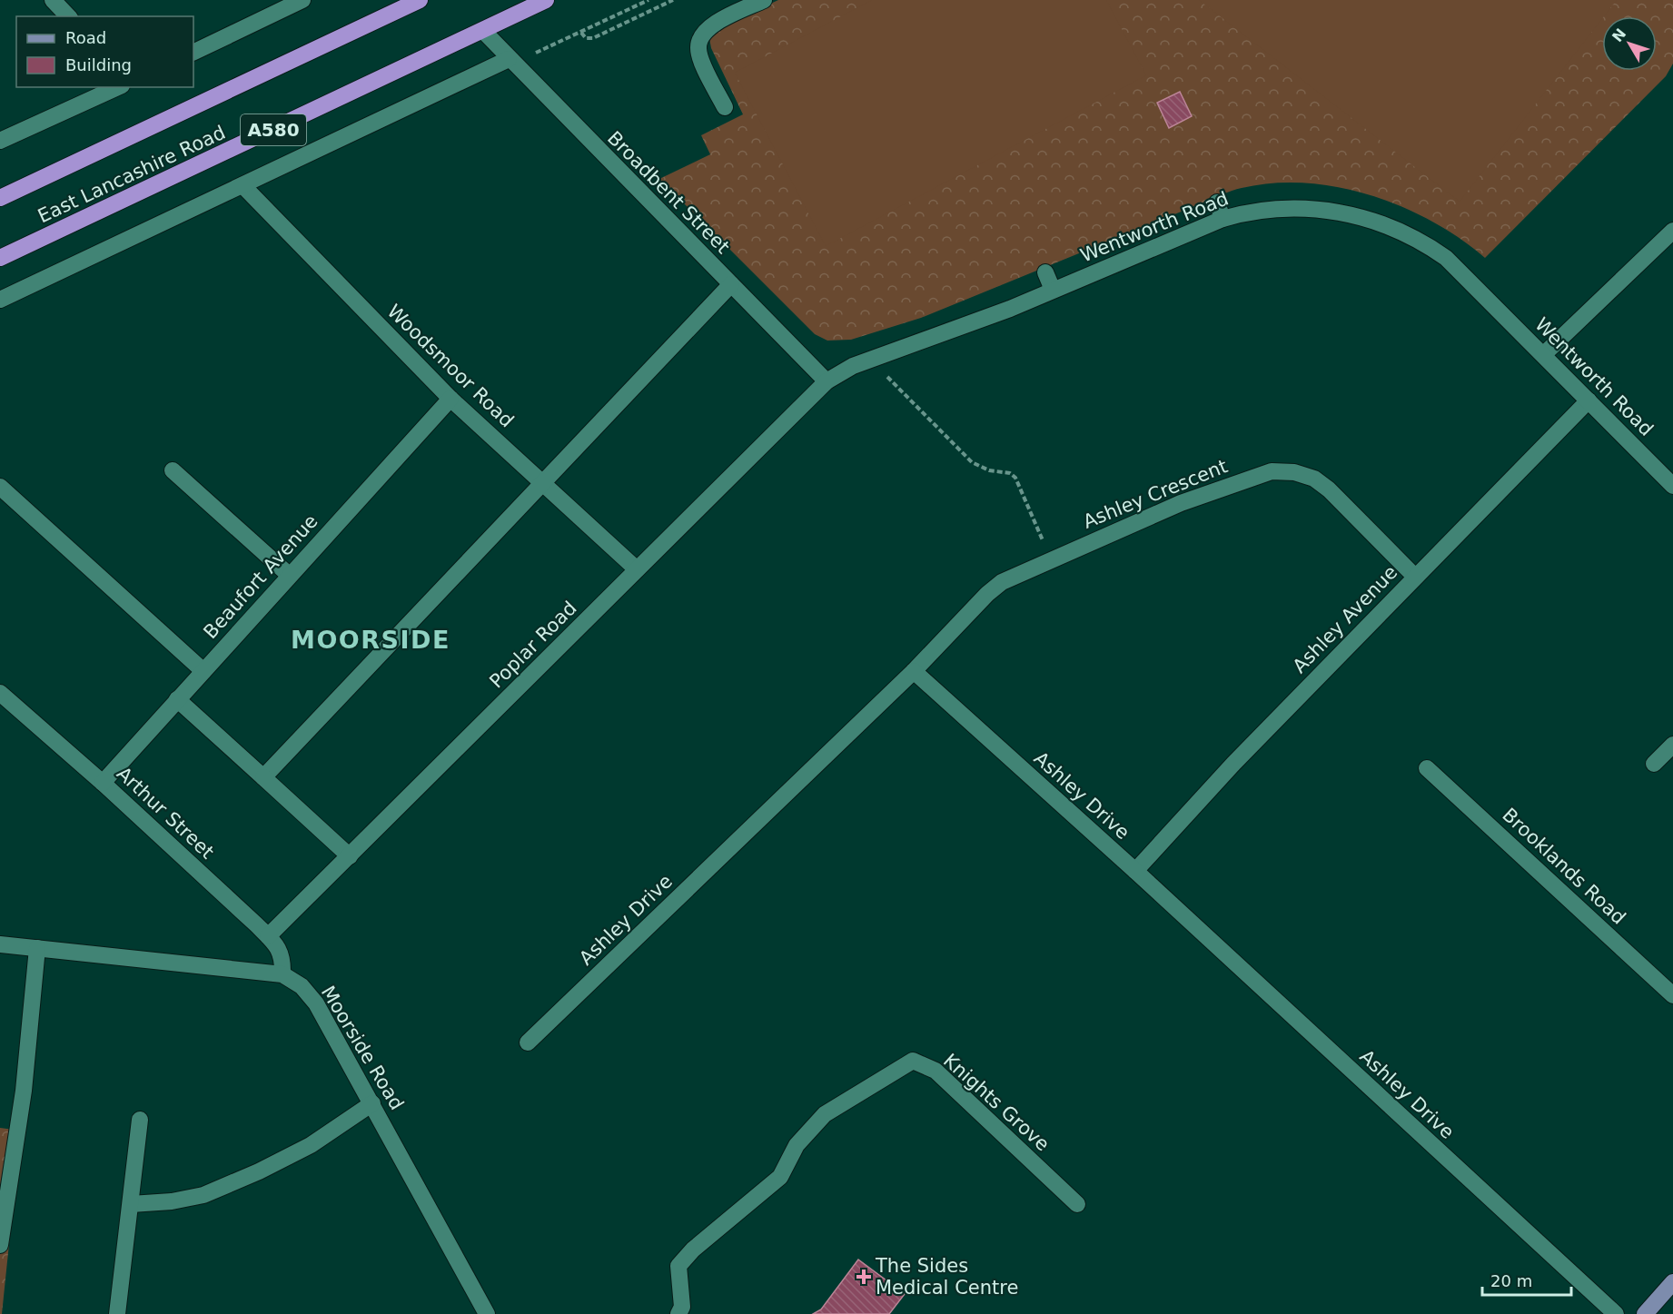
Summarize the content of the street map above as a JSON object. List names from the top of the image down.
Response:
{
  "streets": {
    "highway": ["A580", "East Lancashire Road"],
    "street": [
      "Broadbent Street",
      "Wentworth Road",
      "Woodsmoor Road",
      "Ashley Crescent",
      "Beaufort Avenue",
      "Ashley Avenue",
      "Poplar Road",
      "Ashley Drive",
      "Arthur Street",
      "Brooklands Road",
      "Moorside Road",
      "Knights Grove"
    ]
  },
  "crossings": [
    ["East Lancashire Road", "Broadbent Street"],
    ["Broadbent Street", "Wentworth Road"],
    ["Broadbent Street", "Poplar Road"],
    ["Wentworth Road", "Ashley Avenue"],
    ["Wentworth Road", "Poplar Road"],
    ["Woodsmoor Road", "Beaufort Avenue"],
    ["Woodsmoor Road", "Poplar Road"],
    ["Ashley Crescent", "Ashley Avenue"],
    ["Ashley Crescent", "Ashley Drive"],
    ["Beaufort Avenue", "Arthur Street"],
    ["Ashley Avenue", "Ashley Drive"],
    ["Poplar Road", "Arthur Street"],
    ["Arthur Street", "Moorside Road"]
  ],
  "districts": ["MOORSIDE"],
  "places": {
    "health": ["The Sides Medical Centre"]
  },
  "legend": ["Road", "Building"],
  "scale_bar": "20 m",
  "north": "top left"
}
